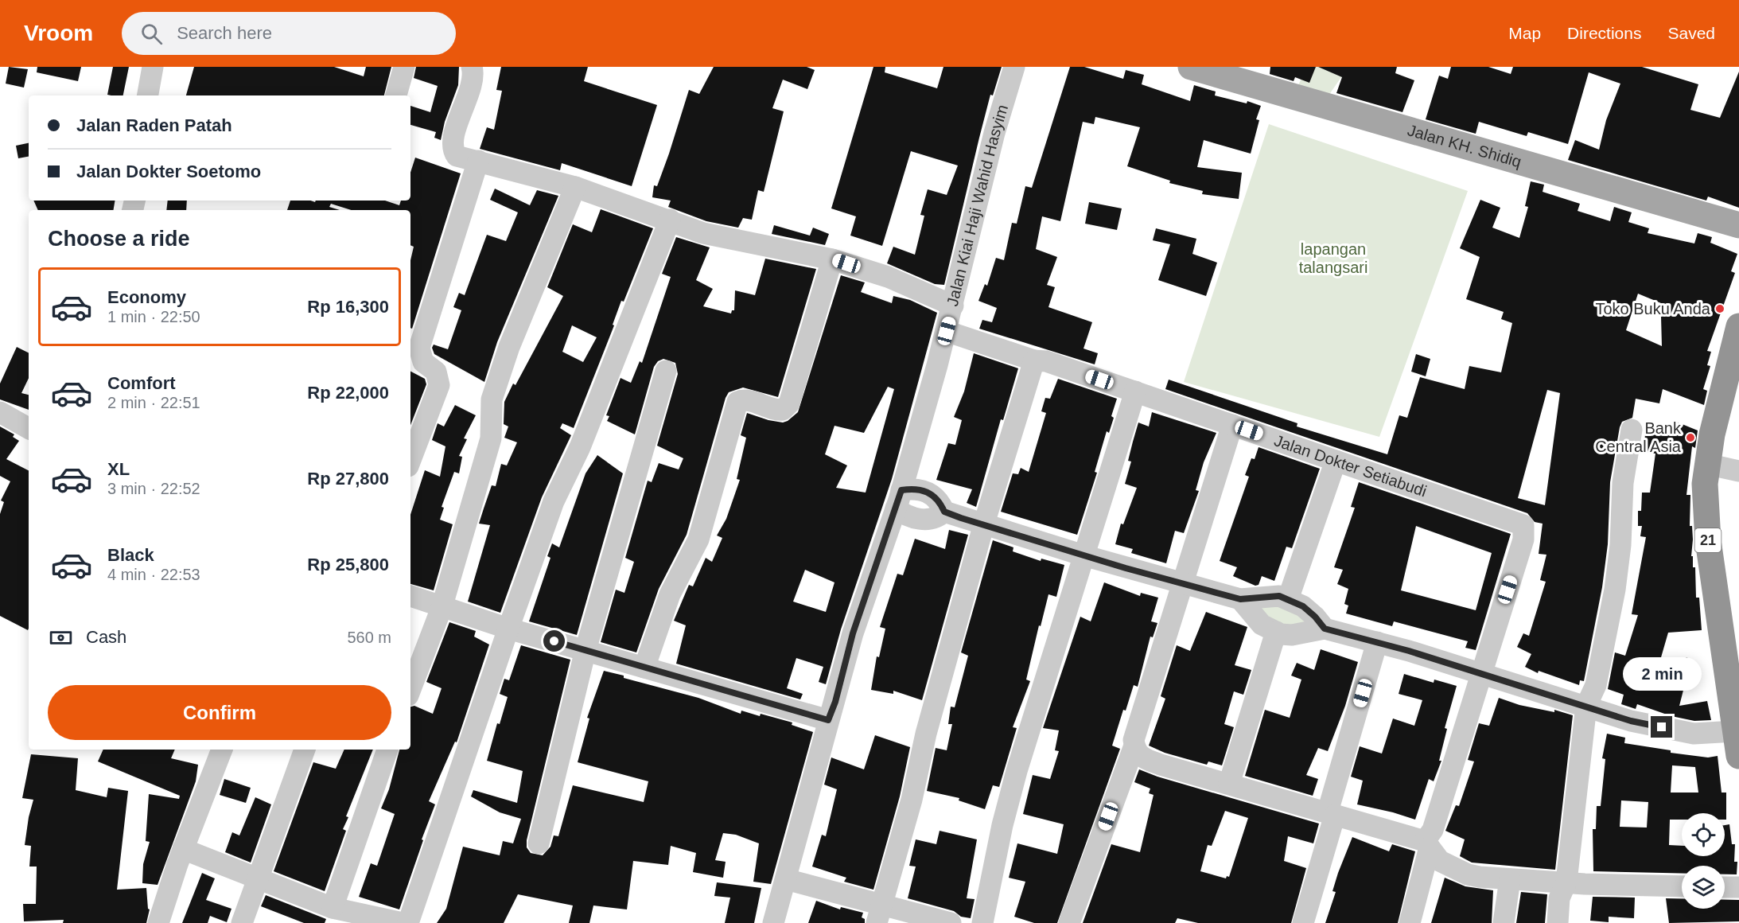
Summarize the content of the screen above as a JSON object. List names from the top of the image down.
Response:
{
  "streets": {
    "highway": ["21"],
    "main road": ["Jalan KH. Shidiq"],
    "street": ["Jalan Kiai Haji Wahid Hasyim", "Jalan Dokter Setiabudi"]
  },
  "crossings": [
    ["Jalan Kiai Haji Wahid Hasyim", "Jalan Dokter Setiabudi"]
  ],
  "parks": ["lapangan talangsari"],
  "places": ["Toko Buku Anda", "Bank Central Asia"],
  "page": {
    "header": "Vroom",
    "search": "Search here",
    "nav": ["Map", "Directions", "Saved"],
    "banner": ["Jalan Raden Patah", "Jalan Dokter Soetomo"],
    "heading": "Choose a ride",
    "list": [
      {
        "name": "Economy",
        "note": "1 min · 22:50",
        "value": "Rp 16,300"
      },
      {
        "name": "Comfort",
        "note": "2 min · 22:51",
        "value": "Rp 22,000"
      },
      {
        "name": "XL",
        "note": "3 min · 22:52",
        "value": "Rp 27,800"
      },
      {
        "name": "Black",
        "note": "4 min · 22:53",
        "value": "Rp 25,800"
      }
    ],
    "pay": ["Cash", "560 m"],
    "bubble": "2 min",
    "buttons": "Confirm"
  }
}
